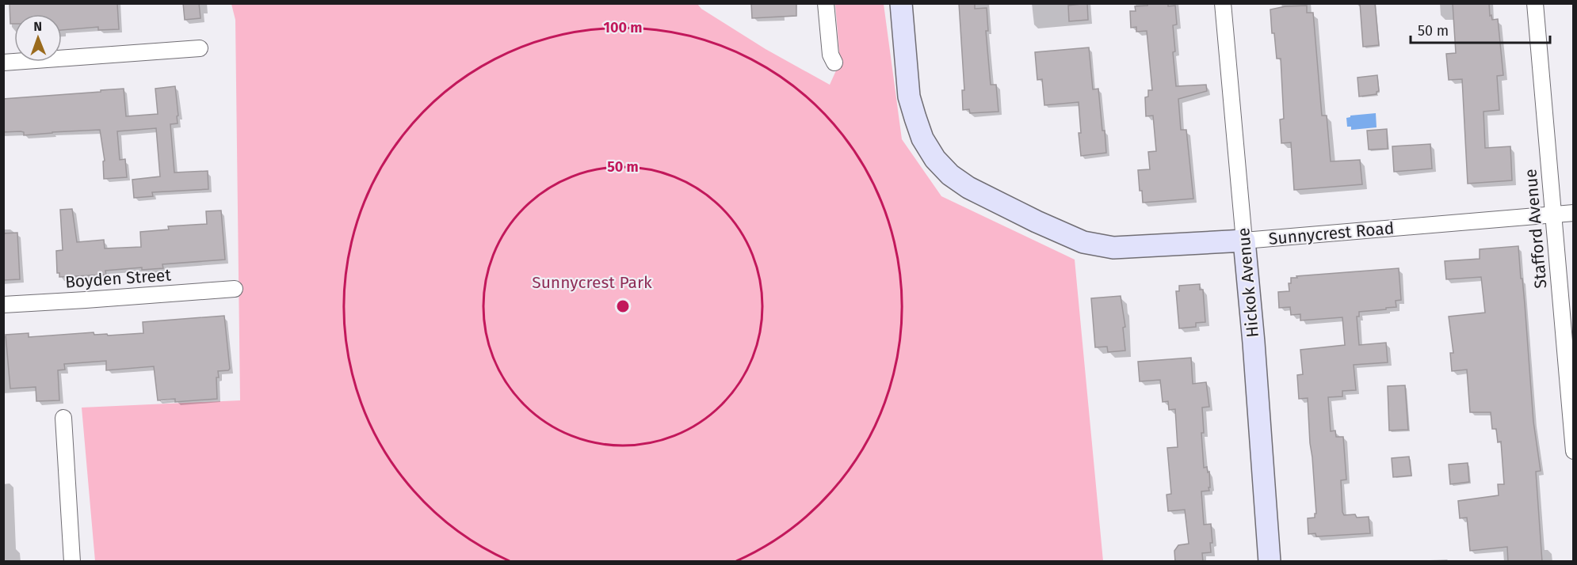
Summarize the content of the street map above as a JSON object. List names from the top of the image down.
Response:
{
  "streets": {
    "street": [
      "Stafford Avenue",
      "Sunnycrest Road",
      "Boyden Street",
      "Hickok Avenue"
    ]
  },
  "crossings": [
    ["Stafford Avenue", "Sunnycrest Road"],
    ["Sunnycrest Road", "Hickok Avenue"]
  ],
  "parks": ["Sunnycrest Park"],
  "scale_bar": "50 m",
  "north": "top",
  "rings": ["100 m", "50 m"]
}
